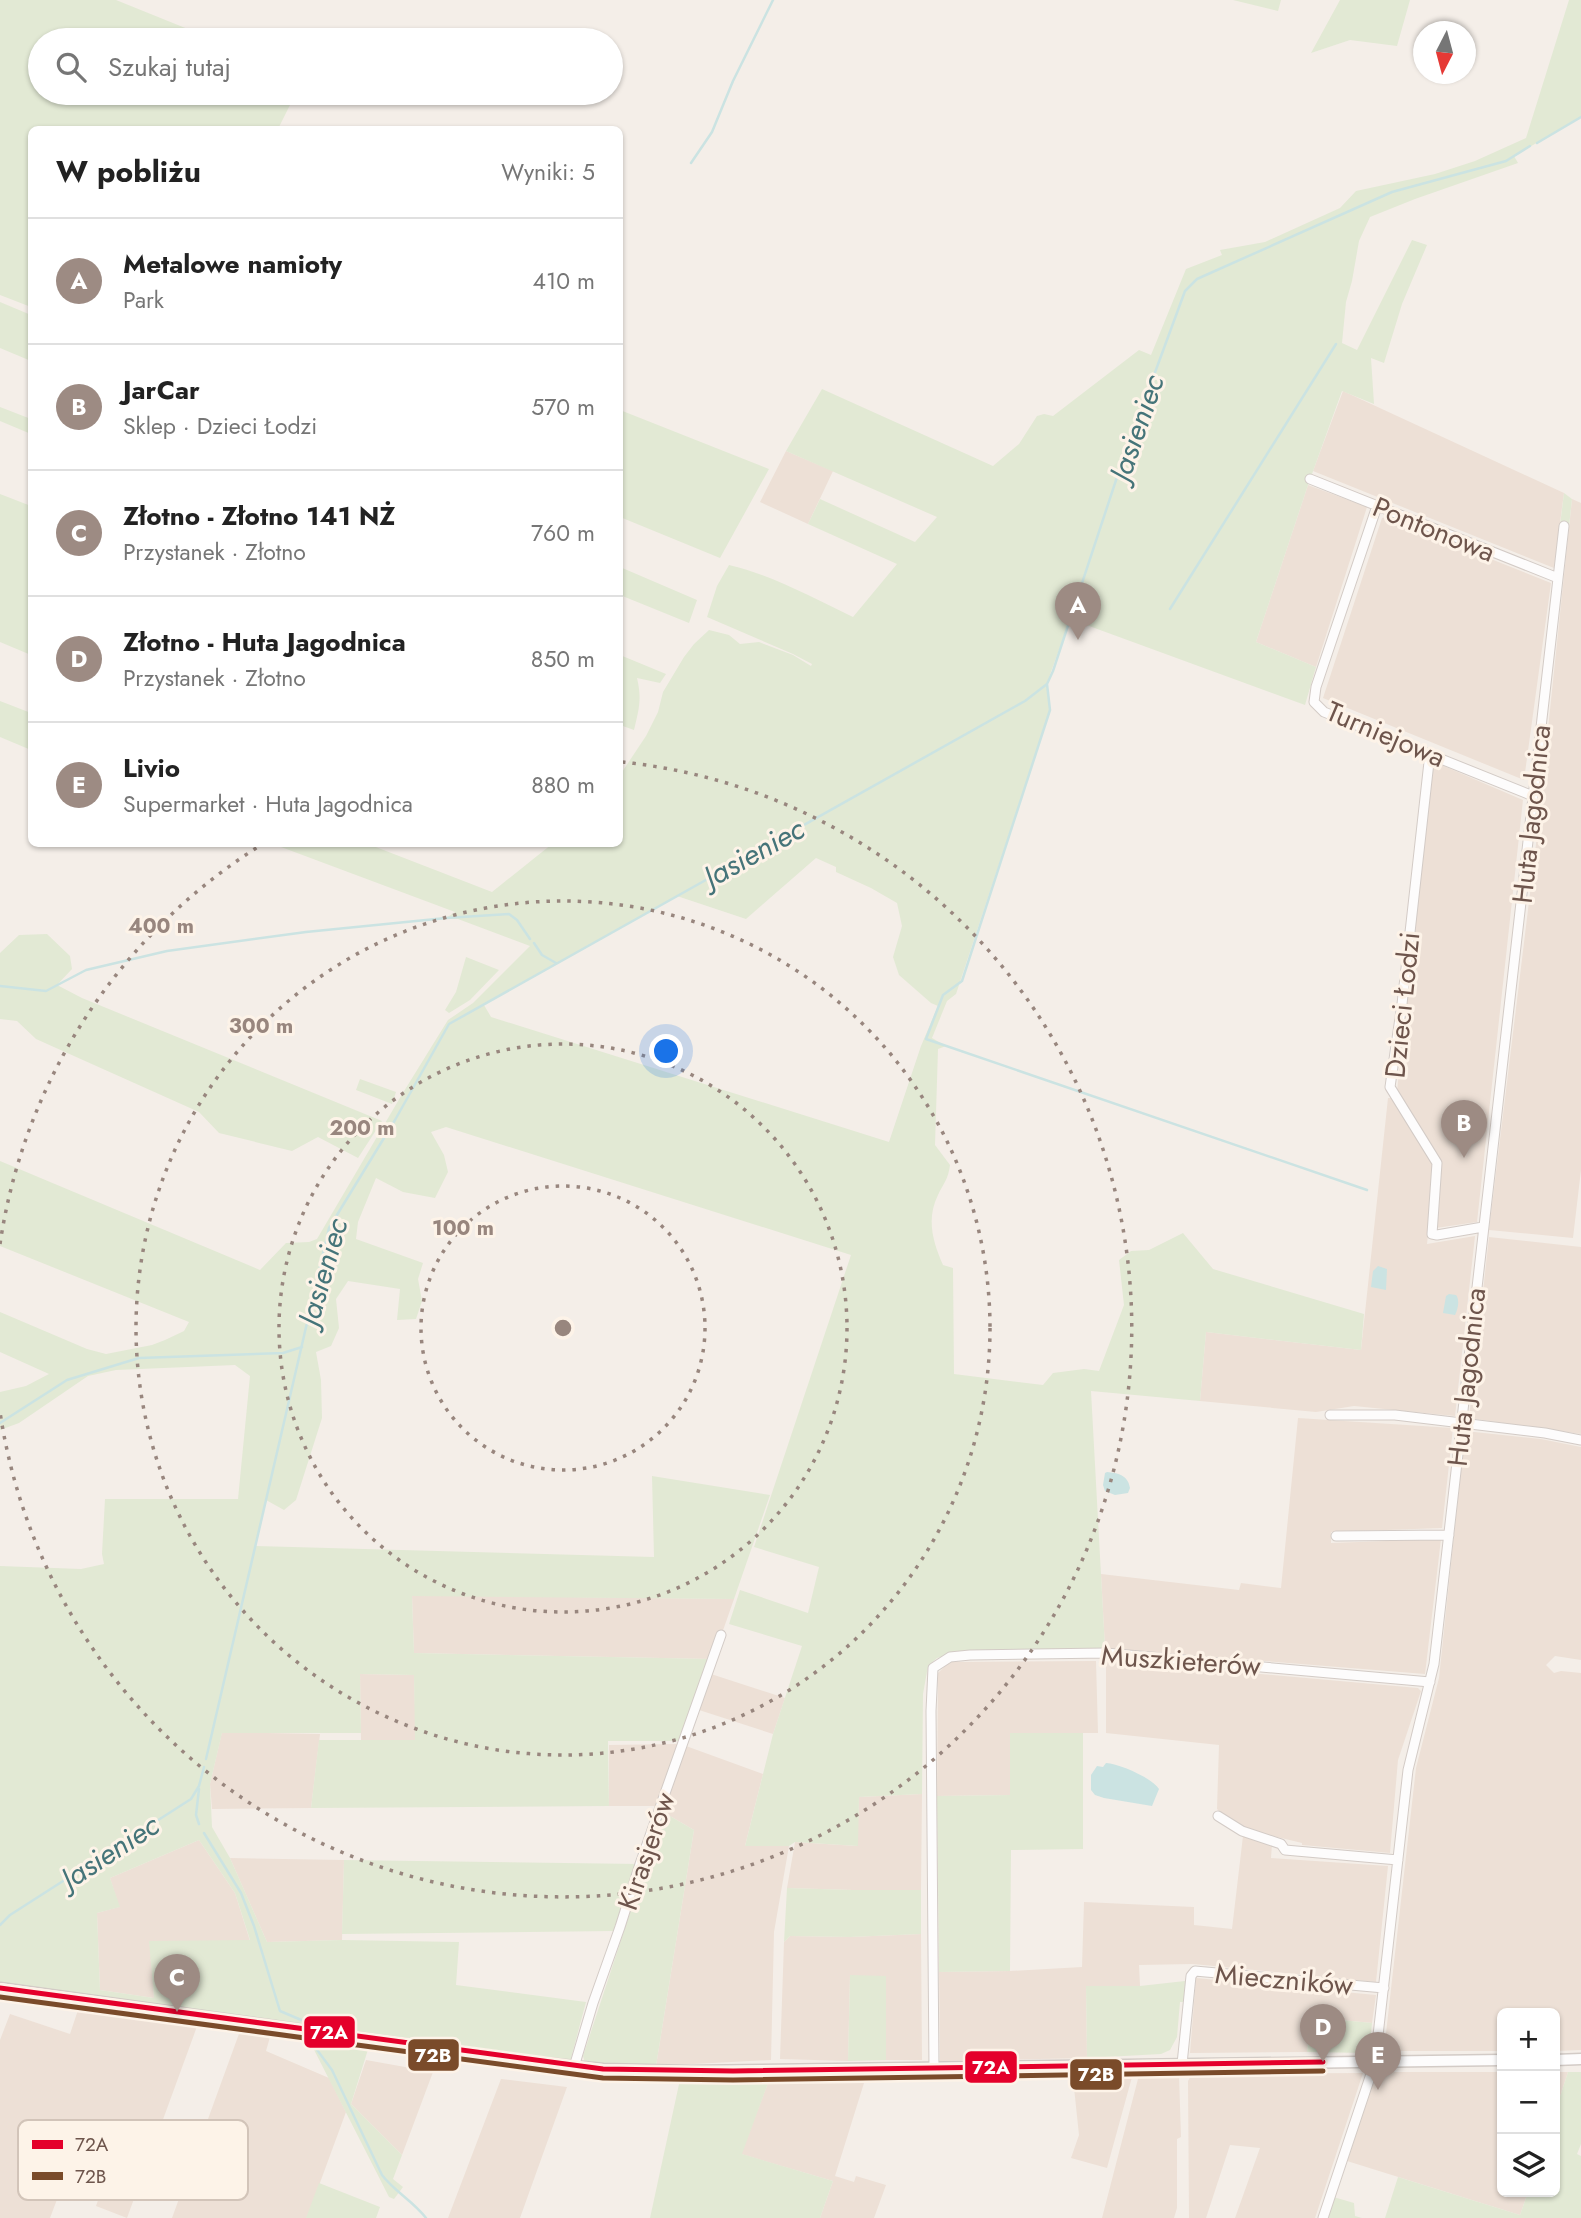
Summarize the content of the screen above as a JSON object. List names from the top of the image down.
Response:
{
  "streets": {
    "street": [
      "Pontonowa",
      "Turniejowa",
      "Huta Jagodnica",
      "Dzieci Łodzi",
      "Muszkieterów",
      "Kirasjerów",
      "Mieczników"
    ]
  },
  "crossings": [
    ["Pontonowa", "Turniejowa"],
    ["Pontonowa", "Huta Jagodnica"],
    ["Turniejowa", "Huta Jagodnica"],
    ["Turniejowa", "Dzieci Łodzi"],
    ["Huta Jagodnica", "Dzieci Łodzi"],
    ["Huta Jagodnica", "Muszkieterów"],
    ["Huta Jagodnica", "Mieczników"]
  ],
  "water": ["Jasieniec"],
  "lines": ["transit line 72A", "transit line 72B"],
  "legend": ["72A", "72B"],
  "north": "bottom",
  "page": {
    "search": "Szukaj tutaj",
    "heading": ["W pobliżu", "Wyniki: 5"],
    "list": [
      {
        "mark": "A",
        "name": "Metalowe namioty",
        "note": "Park",
        "value": "410 m"
      },
      {
        "mark": "B",
        "name": "JarCar",
        "note": "Sklep · Dzieci Łodzi",
        "value": "570 m"
      },
      {
        "mark": "C",
        "name": "Złotno - Złotno 141 NŻ",
        "note": "Przystanek · Złotno",
        "value": "760 m"
      },
      {
        "mark": "D",
        "name": "Złotno - Huta Jagodnica",
        "note": "Przystanek · Złotno",
        "value": "850 m"
      },
      {
        "mark": "E",
        "name": "Livio",
        "note": "Supermarket · Huta Jagodnica",
        "value": "880 m"
      }
    ],
    "pins": [
      "A",
      "B",
      "C",
      "D",
      "E"
    ],
    "map_buttons": ["+", "−"]
  },
  "rings": [
    "400 m",
    "300 m",
    "200 m",
    "100 m"
  ]
}
